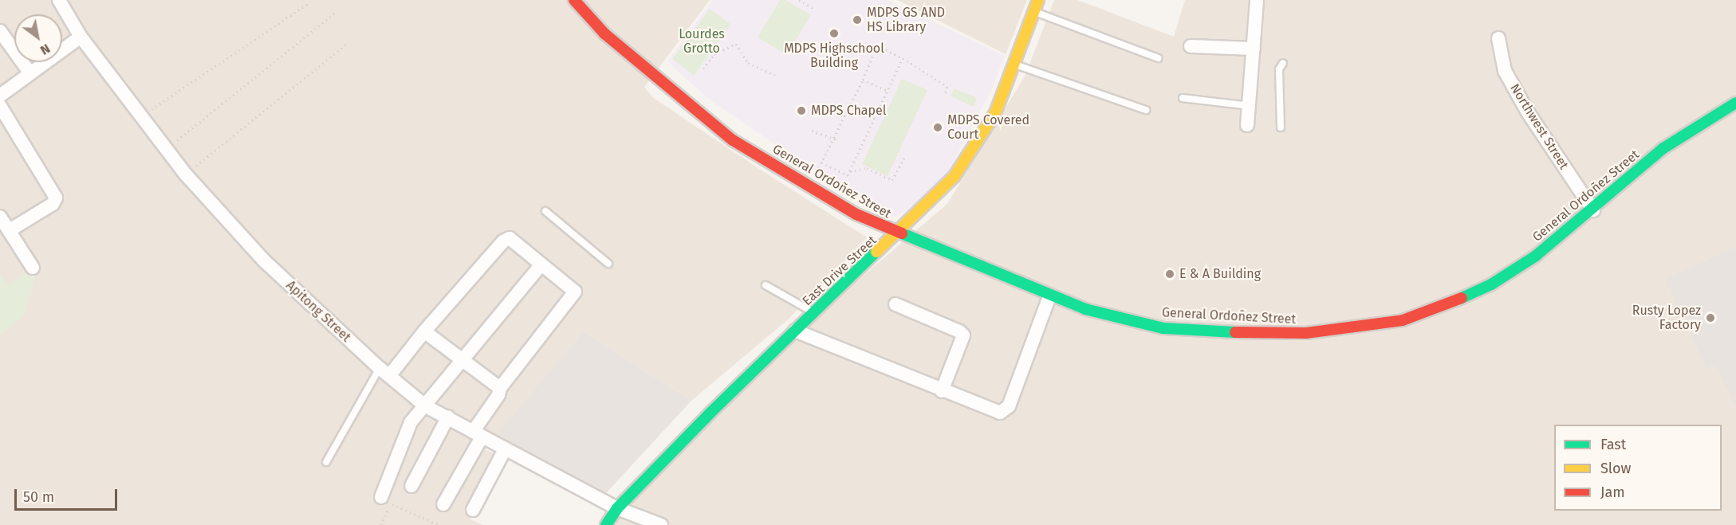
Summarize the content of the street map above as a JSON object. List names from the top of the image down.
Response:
{
  "streets": {
    "main road": ["General Ordoñez Street", "East Drive Street"],
    "street": ["Northwest Street", "Apitong Street"]
  },
  "crossings": [
    ["Northwest Street", "General Ordoñez Street"],
    ["General Ordoñez Street", "East Drive Street"],
    ["East Drive Street", "Apitong Street"]
  ],
  "parks": ["Lourdes Grotto"],
  "places": [
    "MDPS GS AND HS Library",
    "MDPS Highschool Building",
    "MDPS Chapel",
    "MDPS Covered Court",
    "E & A Building",
    "Rusty Lopez Factory"
  ],
  "legend": ["Fast", "Slow", "Jam"],
  "scale_bar": "50 m",
  "north": "bottom right"
}
